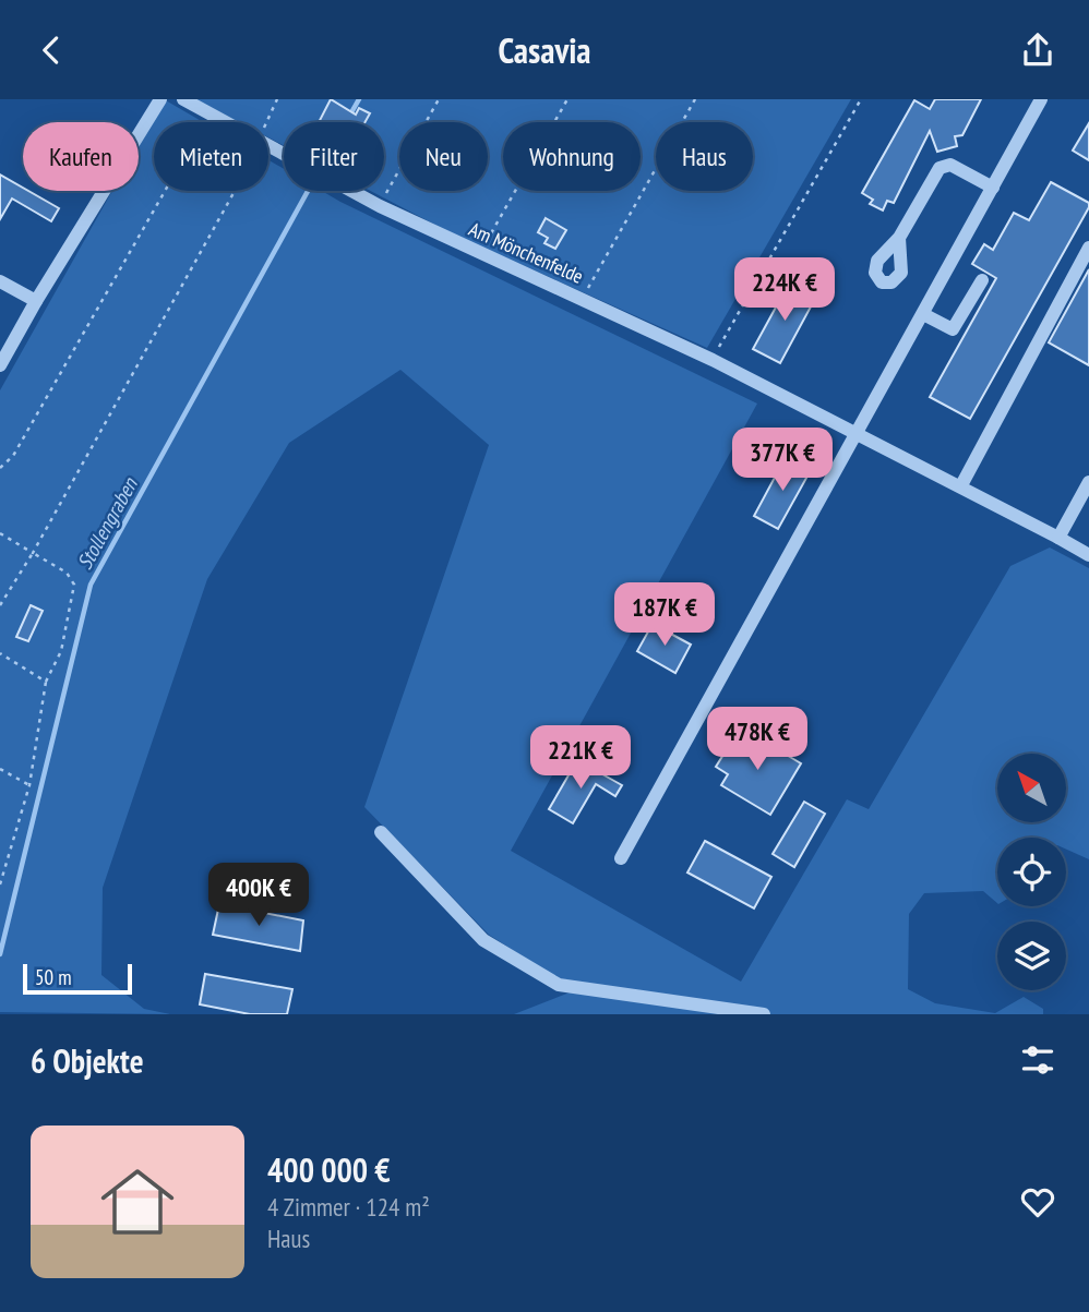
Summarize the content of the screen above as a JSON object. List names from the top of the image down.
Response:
{
  "streets": {
    "street": ["Am Mönchenfelde"]
  },
  "water": ["Stollengraben"],
  "scale_bar": "50 m",
  "north": "top left",
  "page": {
    "header": "Casavia",
    "chip": [
      "Kaufen",
      "Mieten",
      "Filter",
      "Neu",
      "Wohnung",
      "Haus"
    ],
    "price": [
      "224K €",
      "377K €",
      "187K €",
      "478K €",
      "221K €",
      "400K €"
    ],
    "scale": "50 m",
    "heading": "6 Objekte",
    "list": [
      {
        "name": "400 000 €",
        "note": "4 Zimmer · 124 m² · Haus"
      }
    ]
  }
}
